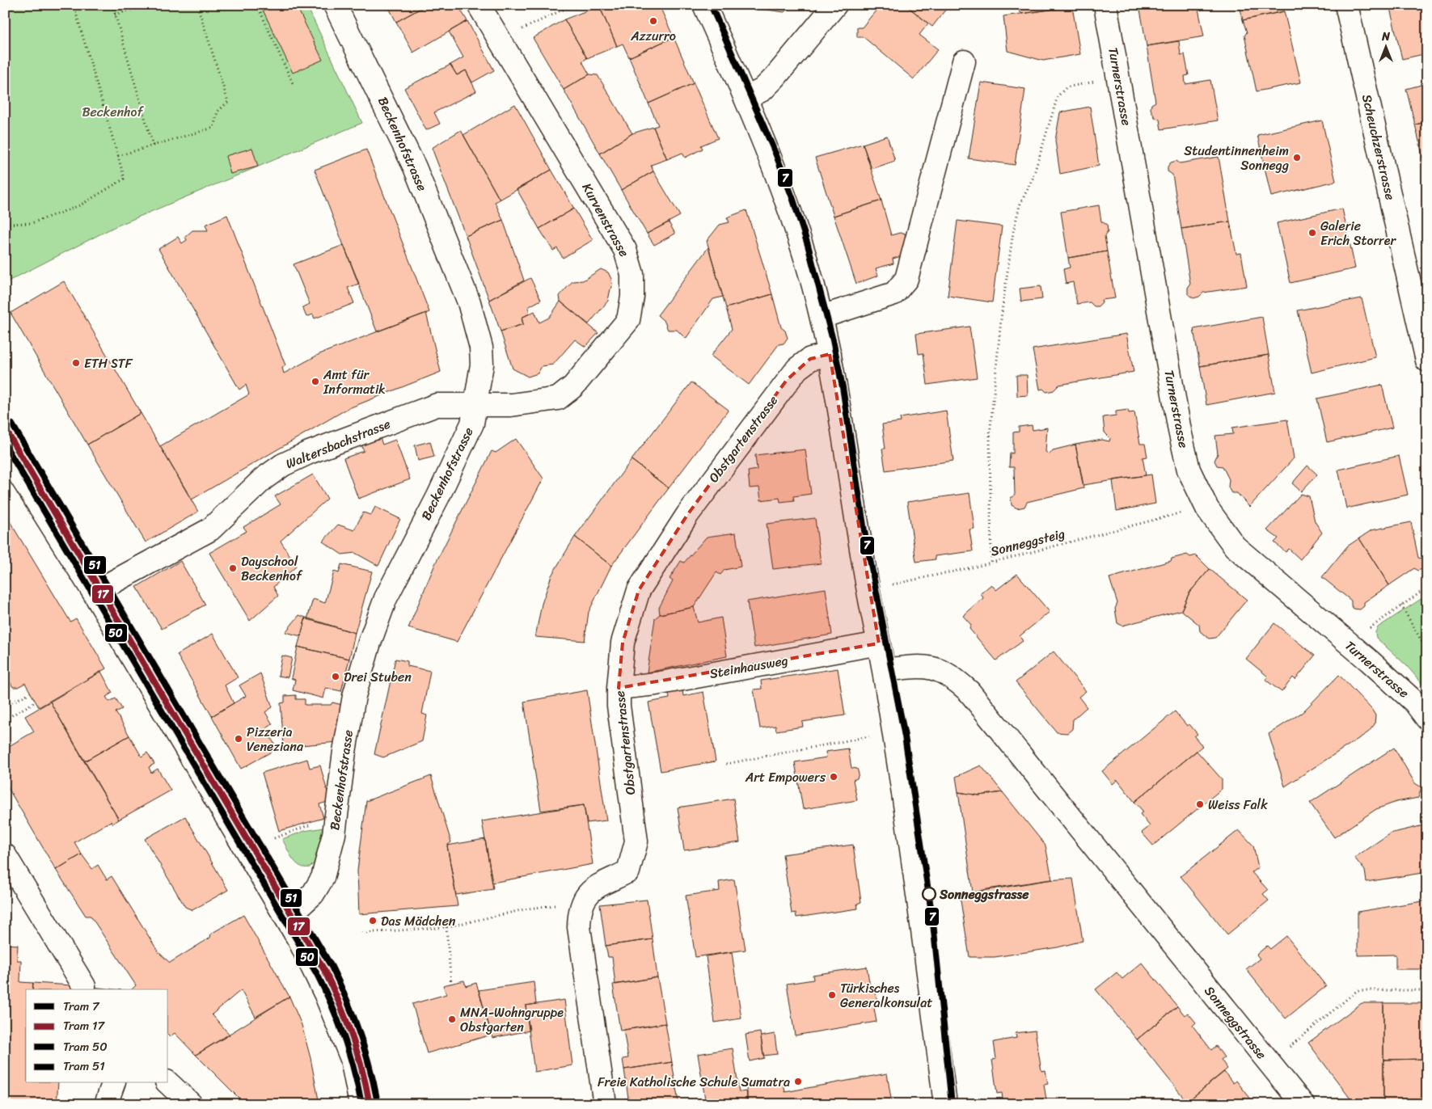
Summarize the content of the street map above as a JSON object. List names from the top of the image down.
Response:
{
  "streets": {
    "street": [
      "Turnerstrasse",
      "Beckenhofstrasse",
      "Scheuchzerstrasse",
      "Kurvenstrasse",
      "Obstgartenstrasse",
      "Waltersbachstrasse",
      "Steinhausweg",
      "Sonneggstrasse"
    ],
    "path": ["Sonneggsteig"]
  },
  "crossings": [
    ["Beckenhofstrasse", "Kurvenstrasse"],
    ["Beckenhofstrasse", "Waltersbachstrasse"],
    ["Kurvenstrasse", "Waltersbachstrasse"],
    ["Obstgartenstrasse", "Steinhausweg"]
  ],
  "parks": ["Beckenhof"],
  "places": [
    "Azzurro",
    "Studentinnenheim Sonnegg",
    "Galerie Erich Storrer",
    "ETH STF",
    "Amt für Informatik",
    "Dayschool Beckenhof",
    "Drei Stuben",
    "Pizzeria Veneziana",
    "Art Empowers",
    "Weiss Falk",
    "Sonneggstrasse",
    "Das Mädchen",
    "Türkisches Generalkonsulat",
    "MNA-Wohngruppe Obstgarten",
    "Freie Katholische Schule Sumatra"
  ],
  "lines": [
    "tram line 7",
    "tram line 51",
    "tram line 17",
    "tram line 50"
  ],
  "legend": [
    "Tram 7",
    "Tram 17",
    "Tram 50",
    "Tram 51"
  ],
  "north": "top"
}
